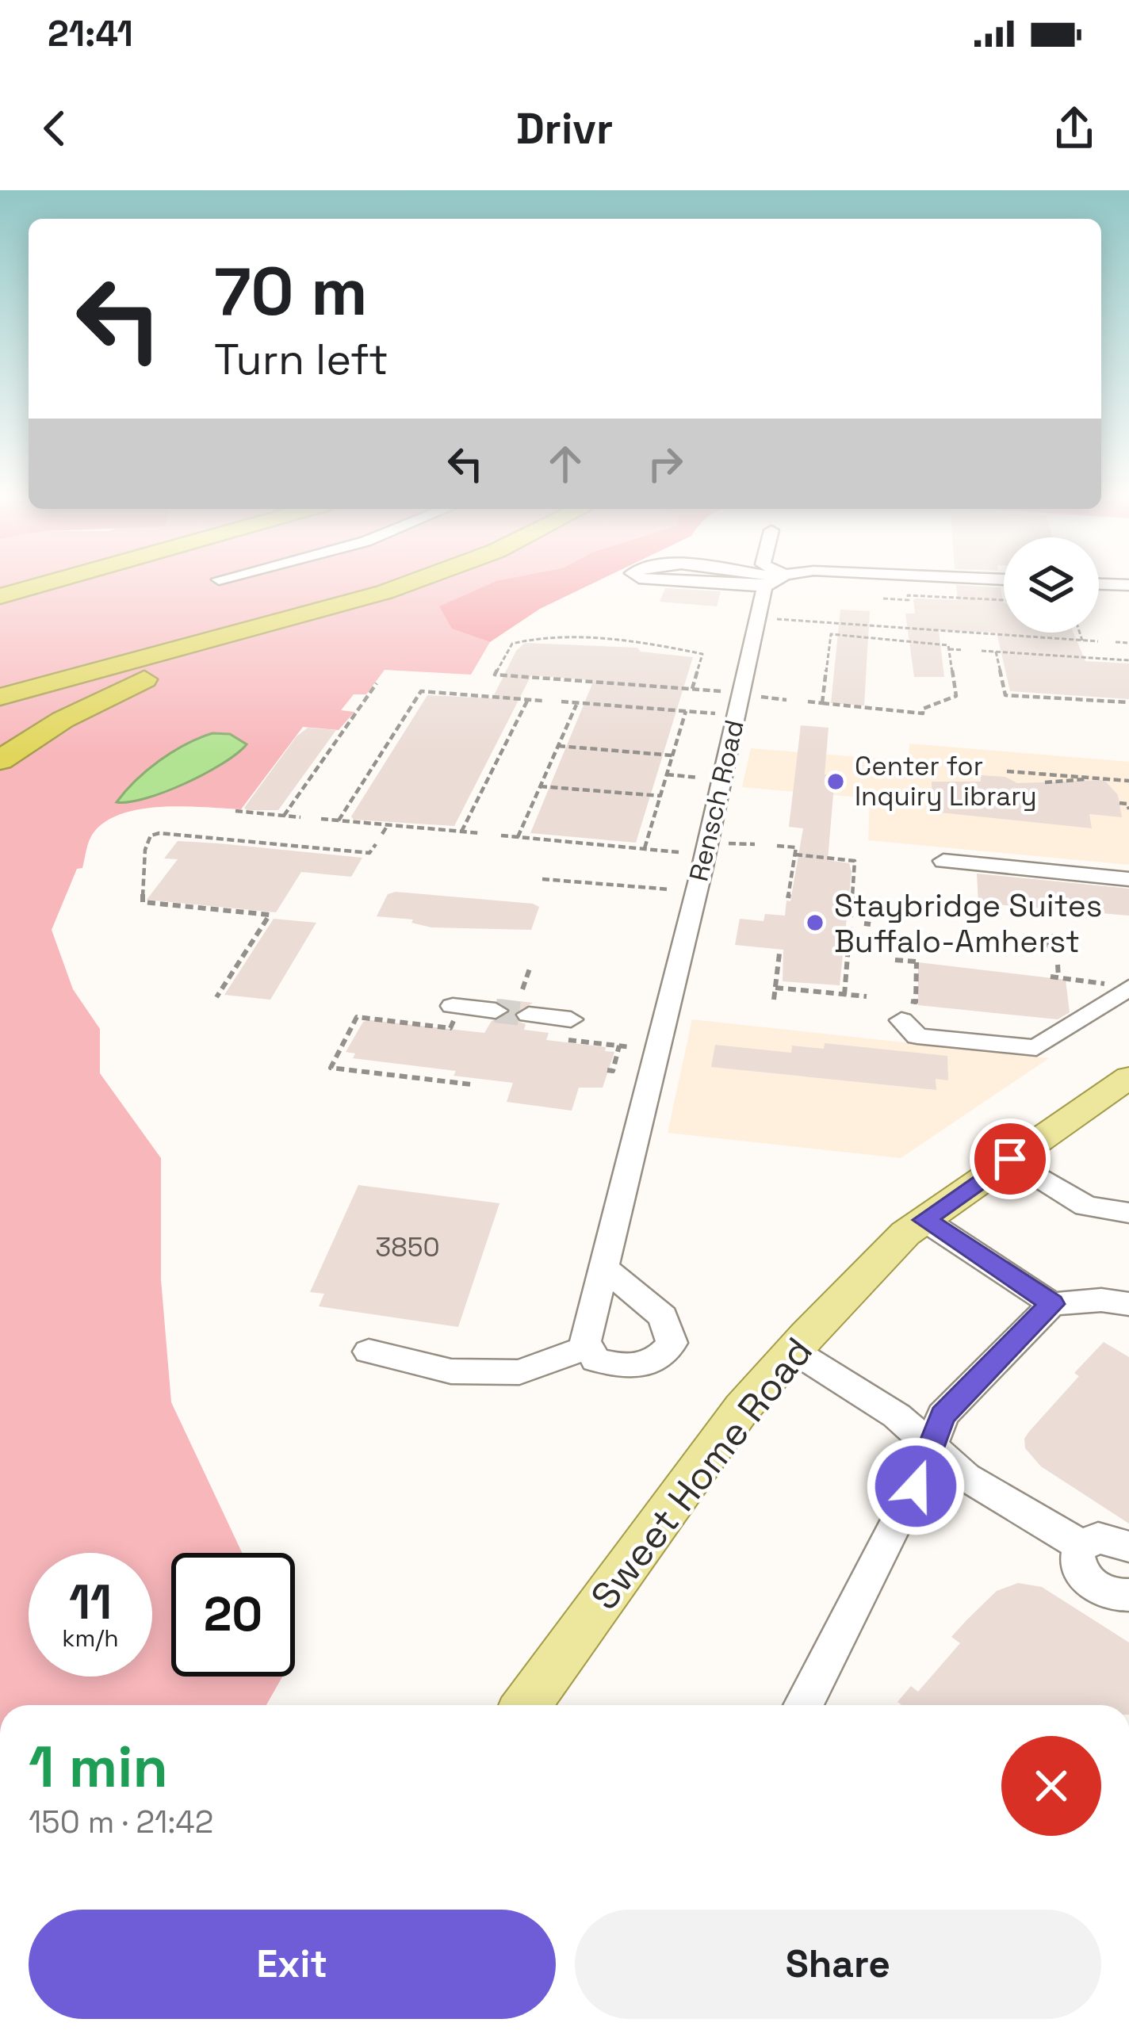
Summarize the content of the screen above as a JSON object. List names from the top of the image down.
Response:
{
  "streets": {
    "main road": ["Sweet Home Road"],
    "street": ["Rensch Road"]
  },
  "places": ["Center for Inquiry Library", "Staybridge Suites Buffalo-Amherst"],
  "house_numbers": ["3850"],
  "page": {
    "status": "21:41",
    "header": "Drivr",
    "turn": ["70 m", "Turn left"],
    "speed": "11 km/h",
    "limit": "20",
    "heading": ["1 min", "150 m · 21:42"],
    "buttons": ["Exit", "Share"]
  }
}
